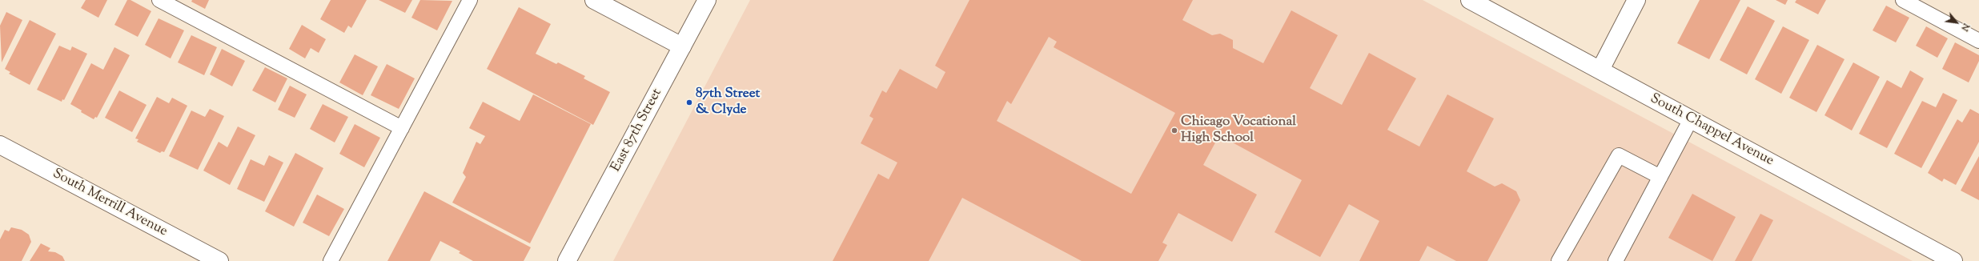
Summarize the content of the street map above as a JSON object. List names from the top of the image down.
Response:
{
  "streets": {
    "street": ["East 87th Street", "South Chappel Avenue", "South Merrill Avenue"]
  },
  "places": ["87th Street & Clyde", "Chicago Vocational High School"],
  "north": "bottom right"
}
